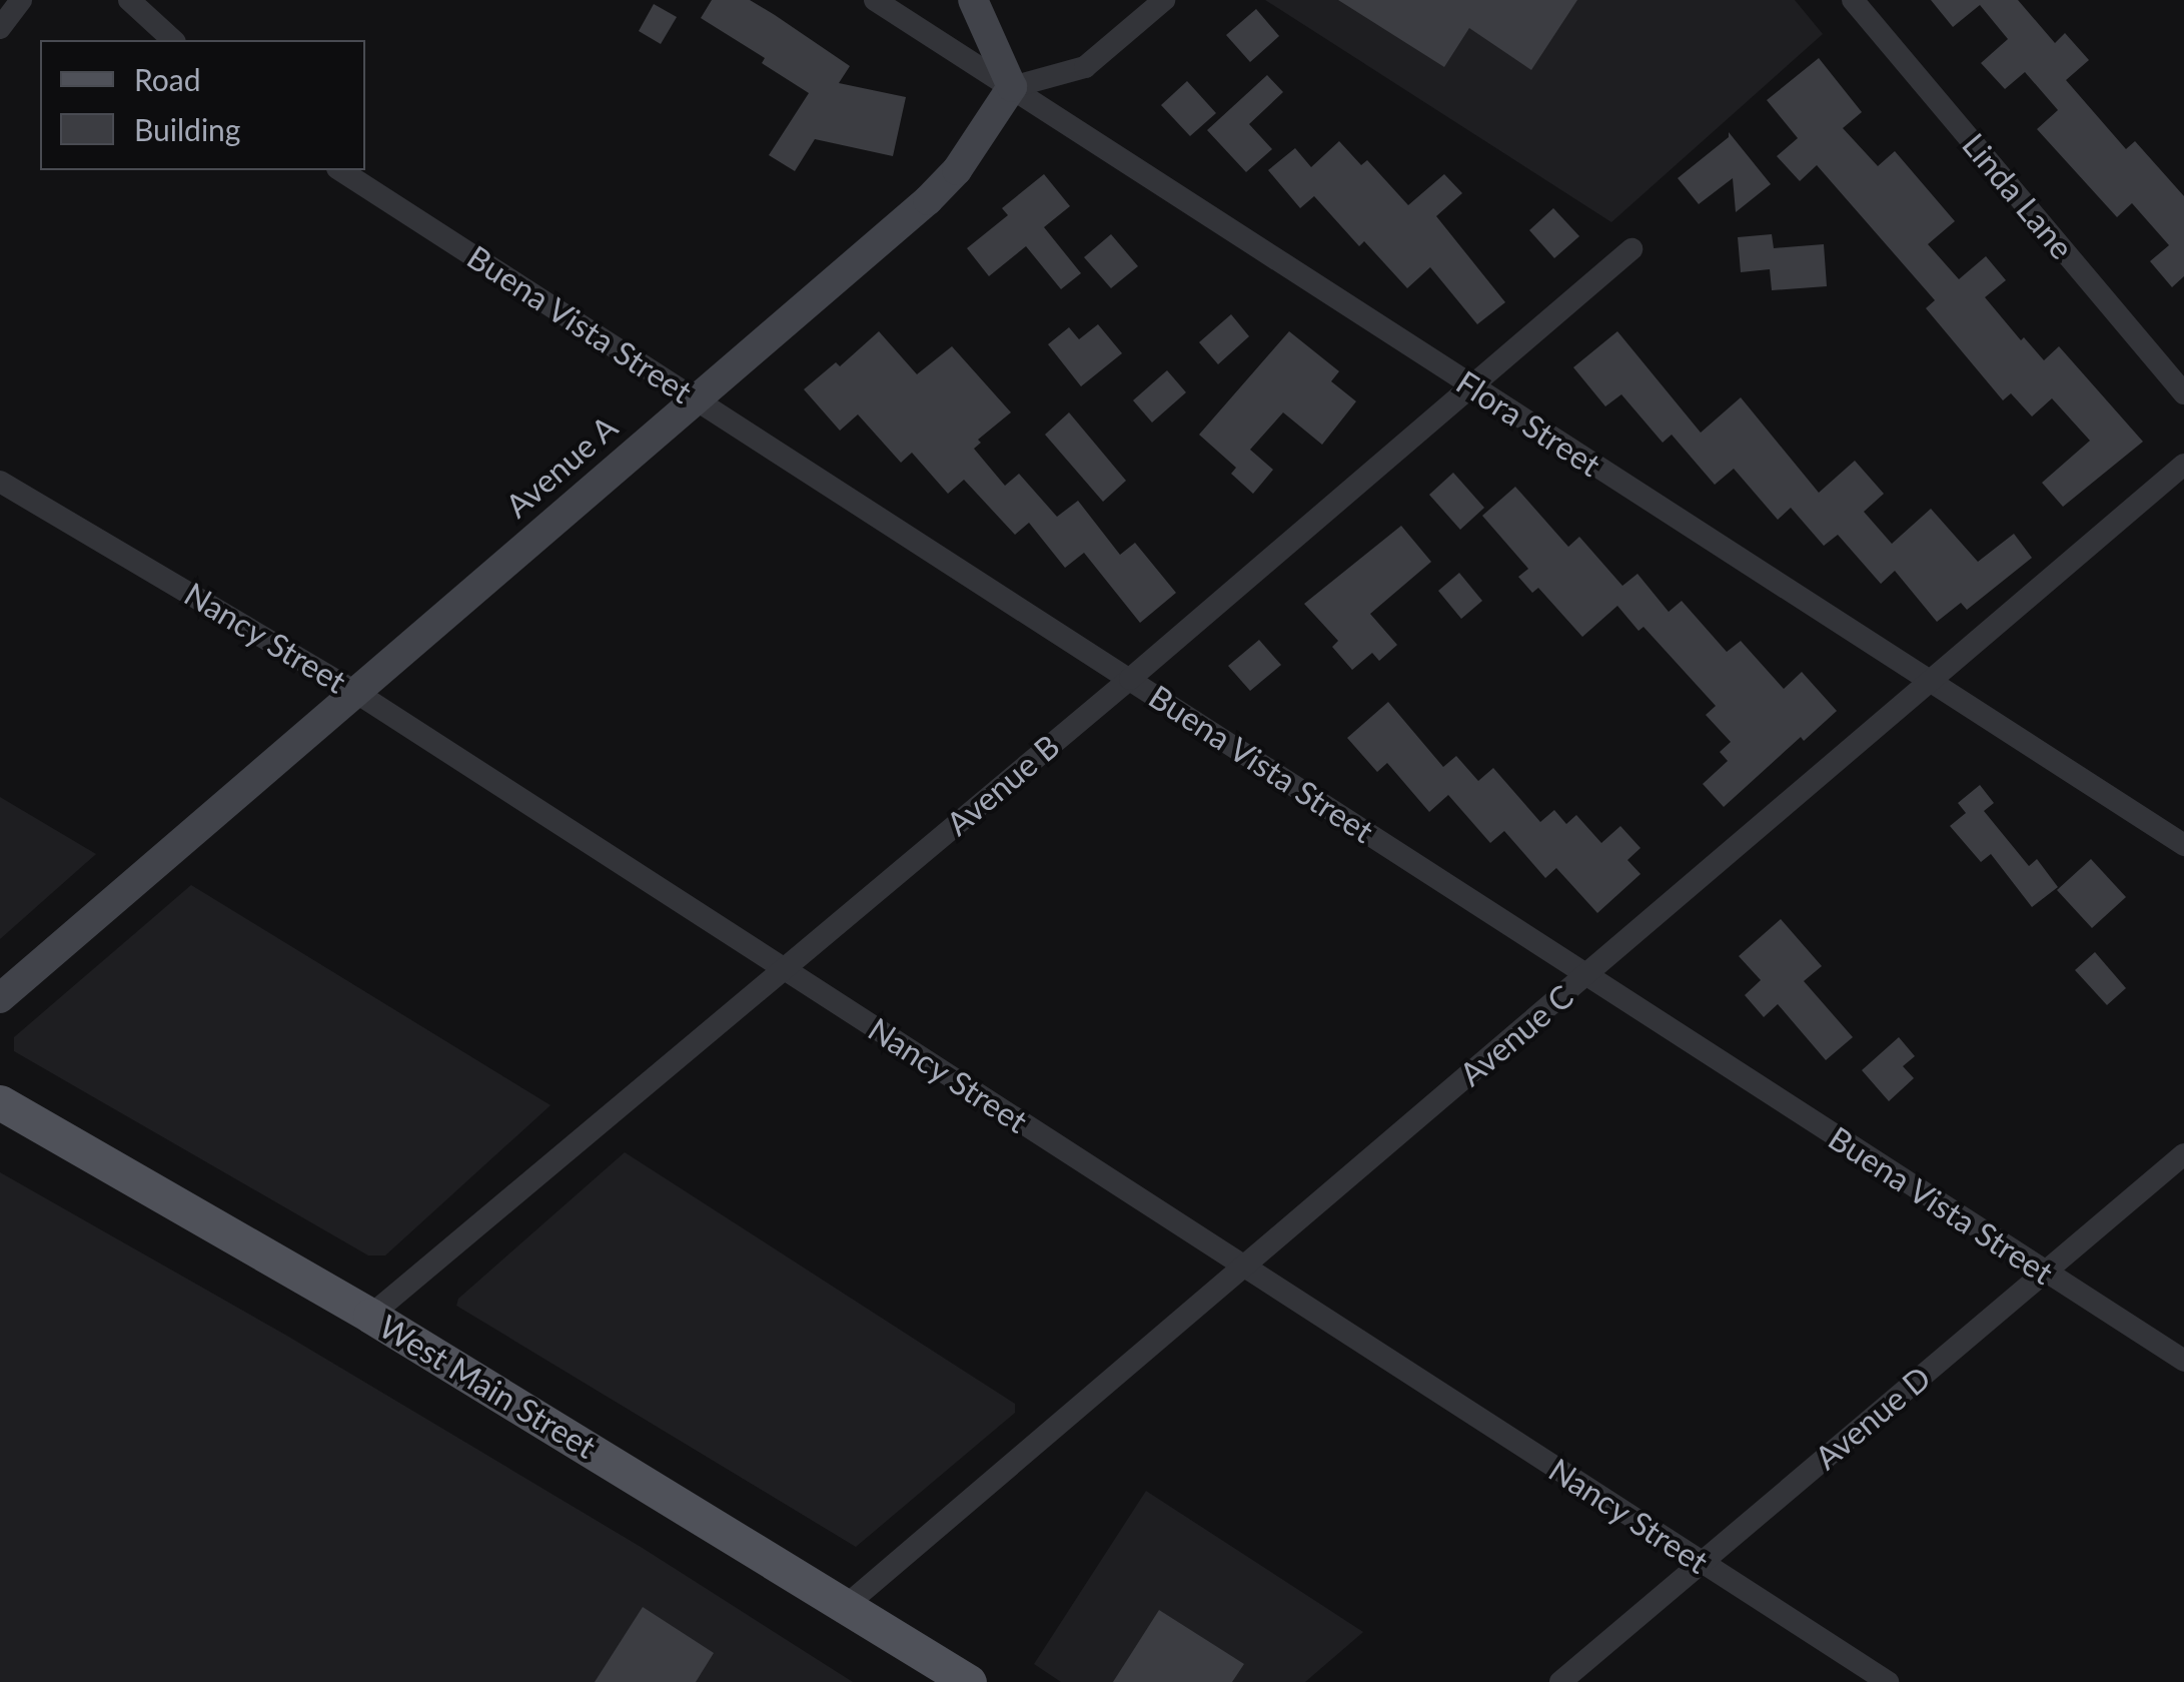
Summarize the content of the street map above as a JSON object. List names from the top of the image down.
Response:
{
  "streets": {
    "main road": ["West Main Street"],
    "street": [
      "Linda Lane",
      "Buena Vista Street",
      "Flora Street",
      "Avenue A",
      "Nancy Street",
      "Avenue B",
      "Avenue C",
      "Avenue D"
    ]
  },
  "crossings": [
    ["Buena Vista Street", "Avenue A"],
    ["Buena Vista Street", "Avenue B"],
    ["Buena Vista Street", "Avenue C"],
    ["Buena Vista Street", "Avenue D"],
    ["Flora Street", "Avenue A"],
    ["Flora Street", "Avenue B"],
    ["Flora Street", "Avenue C"],
    ["Avenue A", "Nancy Street"],
    ["Nancy Street", "Avenue B"],
    ["Nancy Street", "Avenue C"],
    ["Nancy Street", "Avenue D"],
    ["Avenue B", "West Main Street"],
    ["Avenue C", "West Main Street"]
  ],
  "legend": ["Road", "Building"]
}
